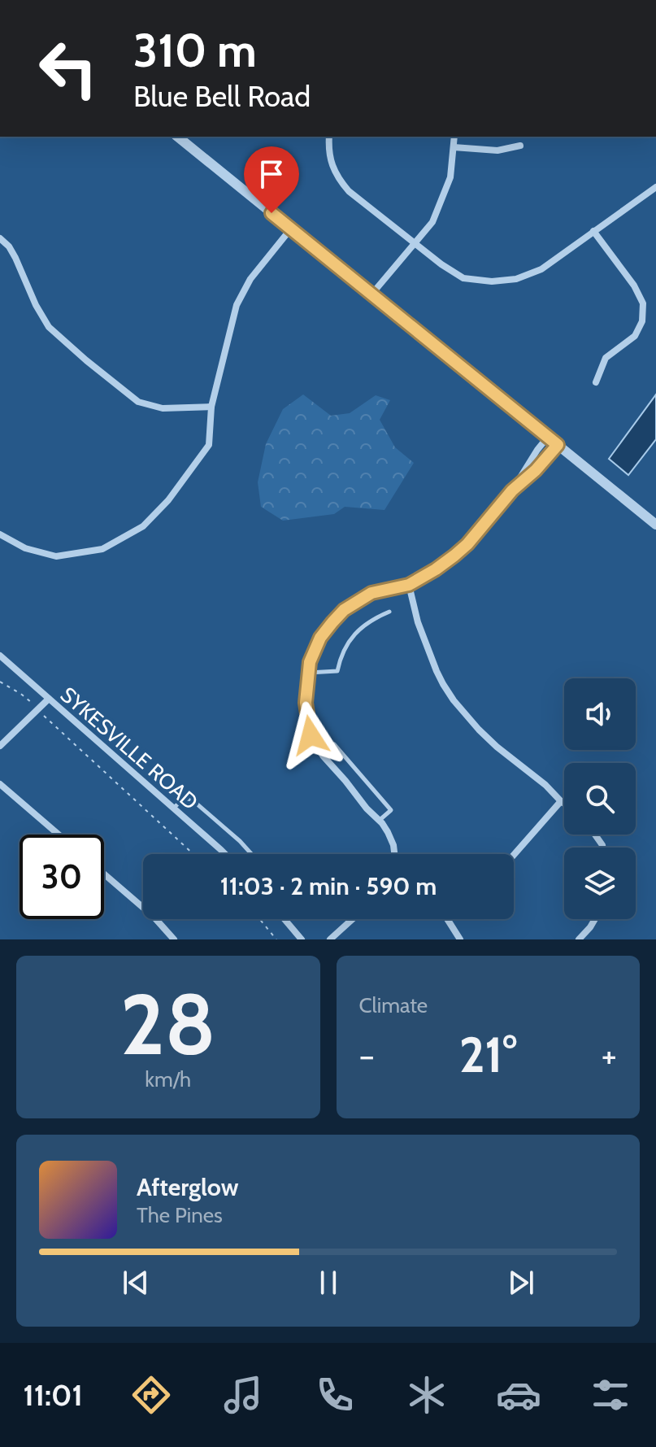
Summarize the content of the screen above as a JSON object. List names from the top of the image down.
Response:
{
  "streets": {
    "street": ["SYKESVILLE ROAD"]
  },
  "page": {
    "turn": ["310 m", "Blue Bell Road"],
    "limit": "30",
    "trip": "11:03 · 2 min · 590 m",
    "tile": [
      ["28", "km/h"],
      "Climate"
    ],
    "heat": ["−", "21°", "+"],
    "song": ["Afterglow", "The Pines"],
    "tabs": "11:01"
  }
}
